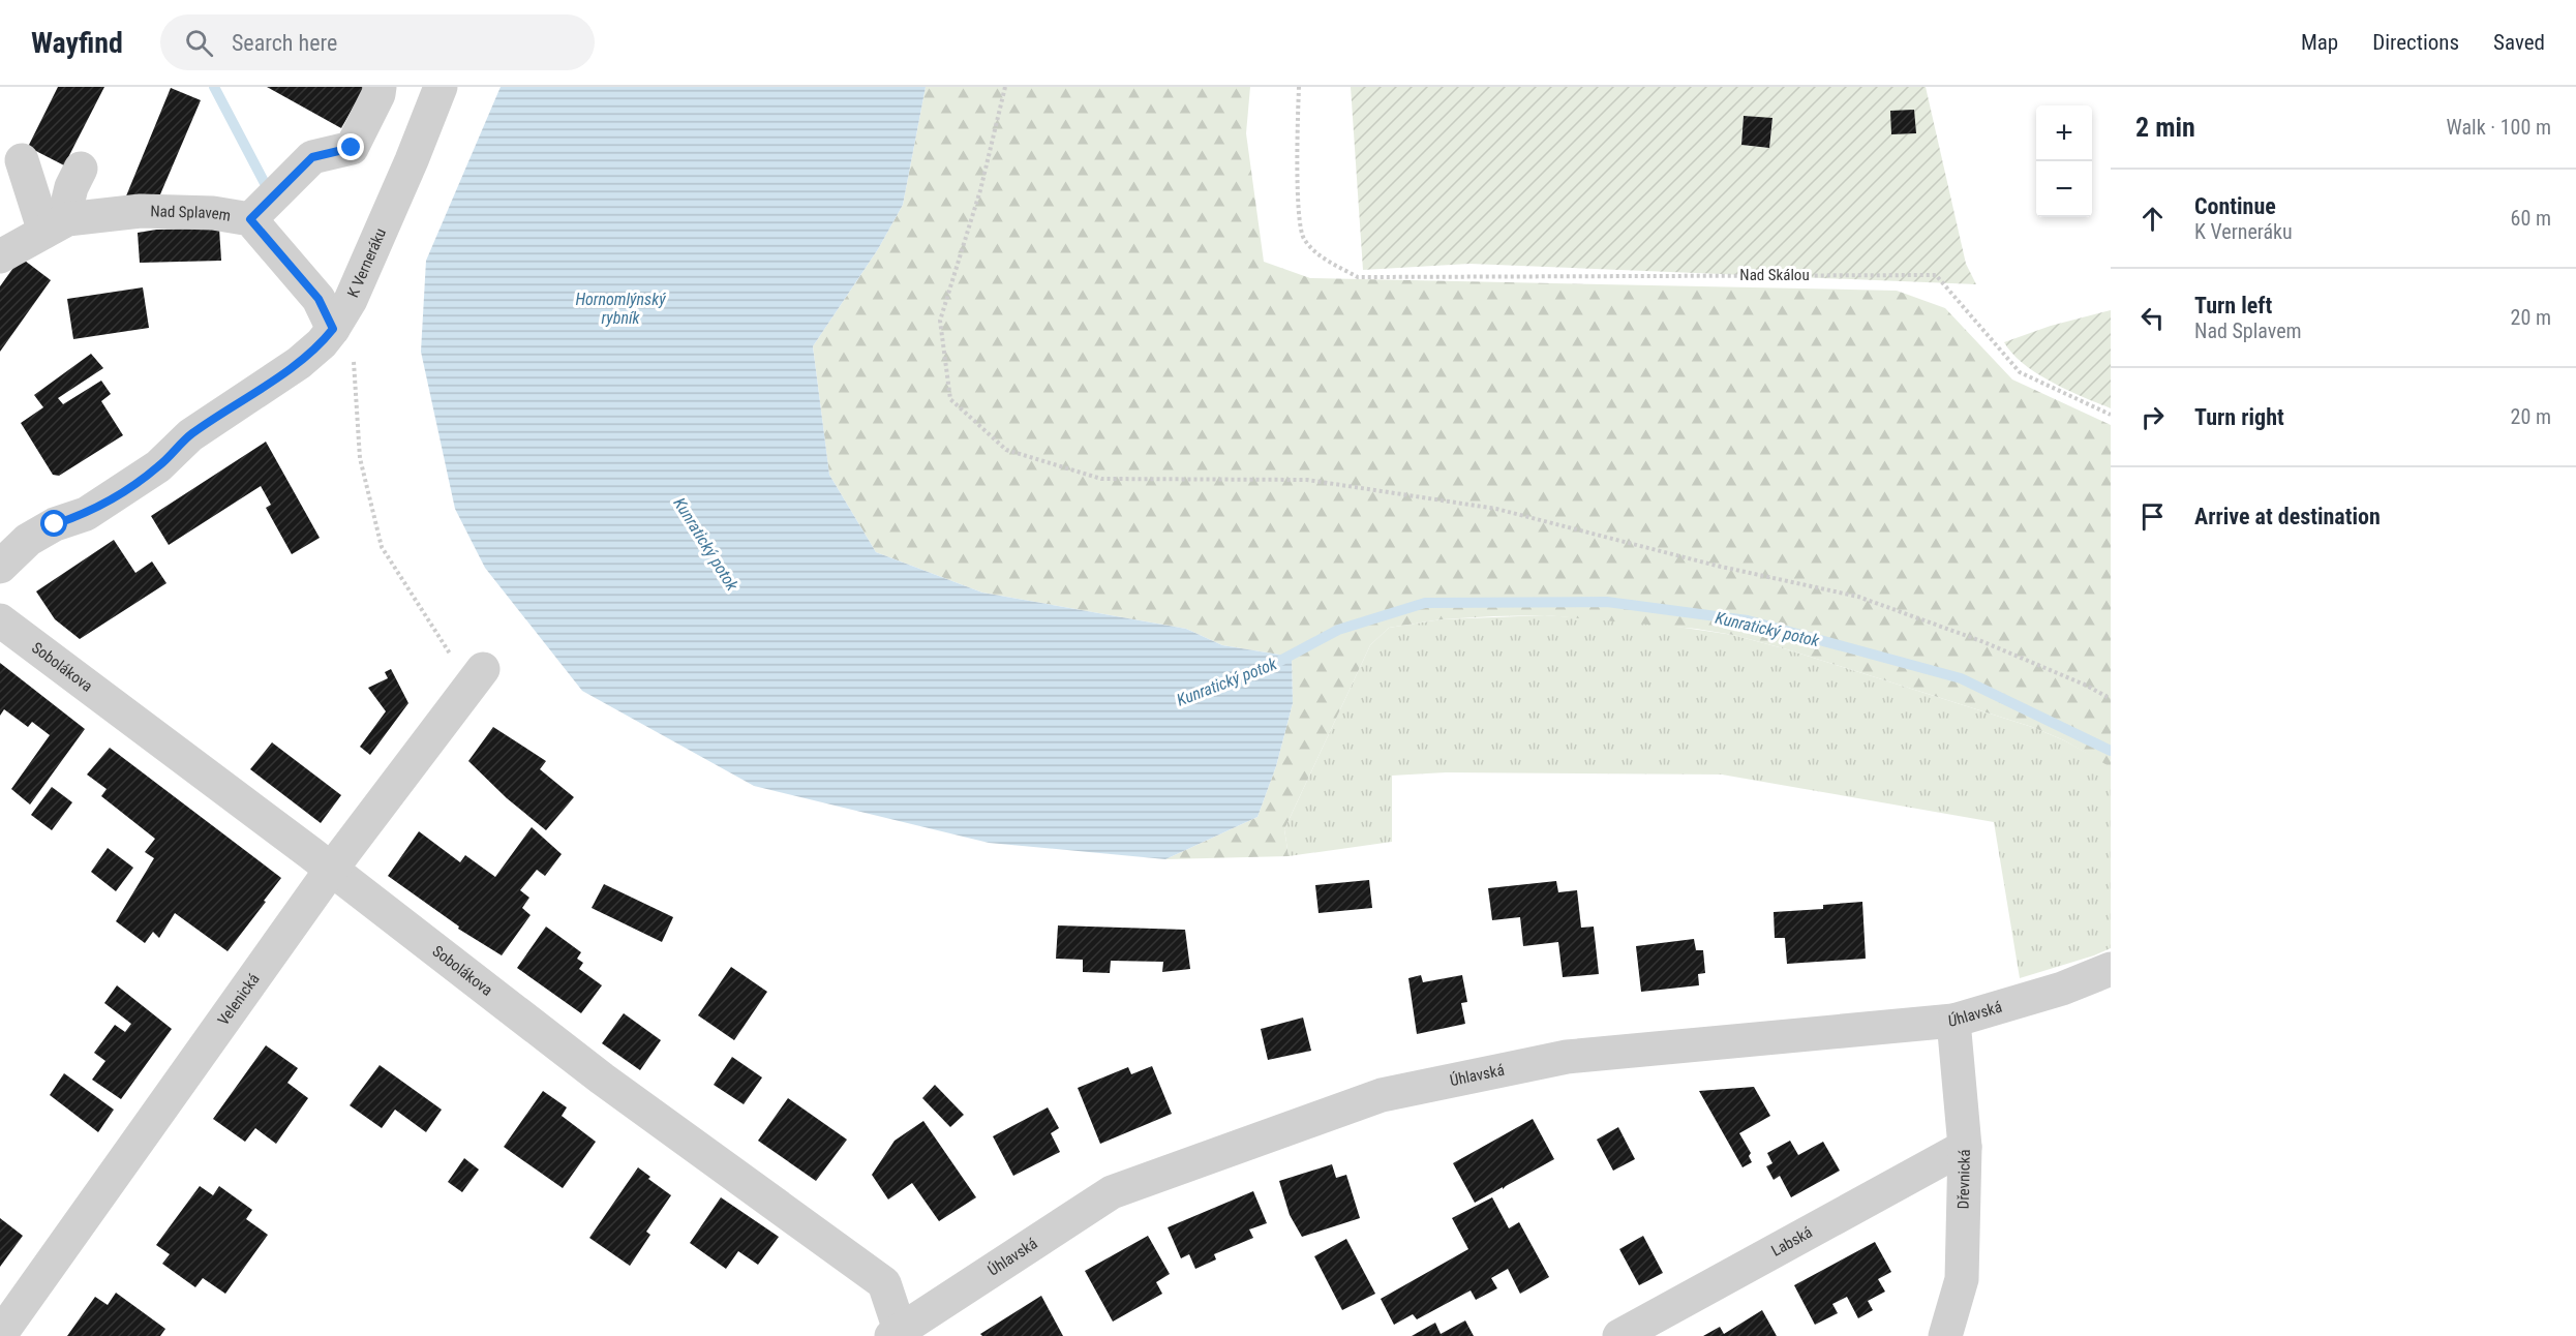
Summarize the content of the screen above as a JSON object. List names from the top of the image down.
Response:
{
  "streets": {
    "street": [
      "Nad Splavem",
      "K Verneráku",
      "Sobolákova",
      "Velenická",
      "Úhlavská",
      "Dřevnická",
      "Labská"
    ],
    "path": ["Nad Skálou"]
  },
  "crossings": [
    ["Nad Splavem", "K Verneráku"],
    ["Sobolákova", "Velenická"],
    ["Sobolákova", "Úhlavská"],
    ["Úhlavská", "Dřevnická"],
    ["Dřevnická", "Labská"]
  ],
  "water": ["Hornomlýnský rybník", "Kunratický potok"],
  "page": {
    "header": "Wayfind",
    "search": "Search here",
    "nav": ["Map", "Directions", "Saved"],
    "heading": ["2 min", "Walk · 100 m"],
    "map_buttons": ["+", "−"],
    "list": [
      ["Continue", "K Verneráku", "60 m"],
      ["Turn left", "Nad Splavem", "20 m"],
      ["Turn right", "20 m"],
      "Arrive at destination"
    ]
  }
}
